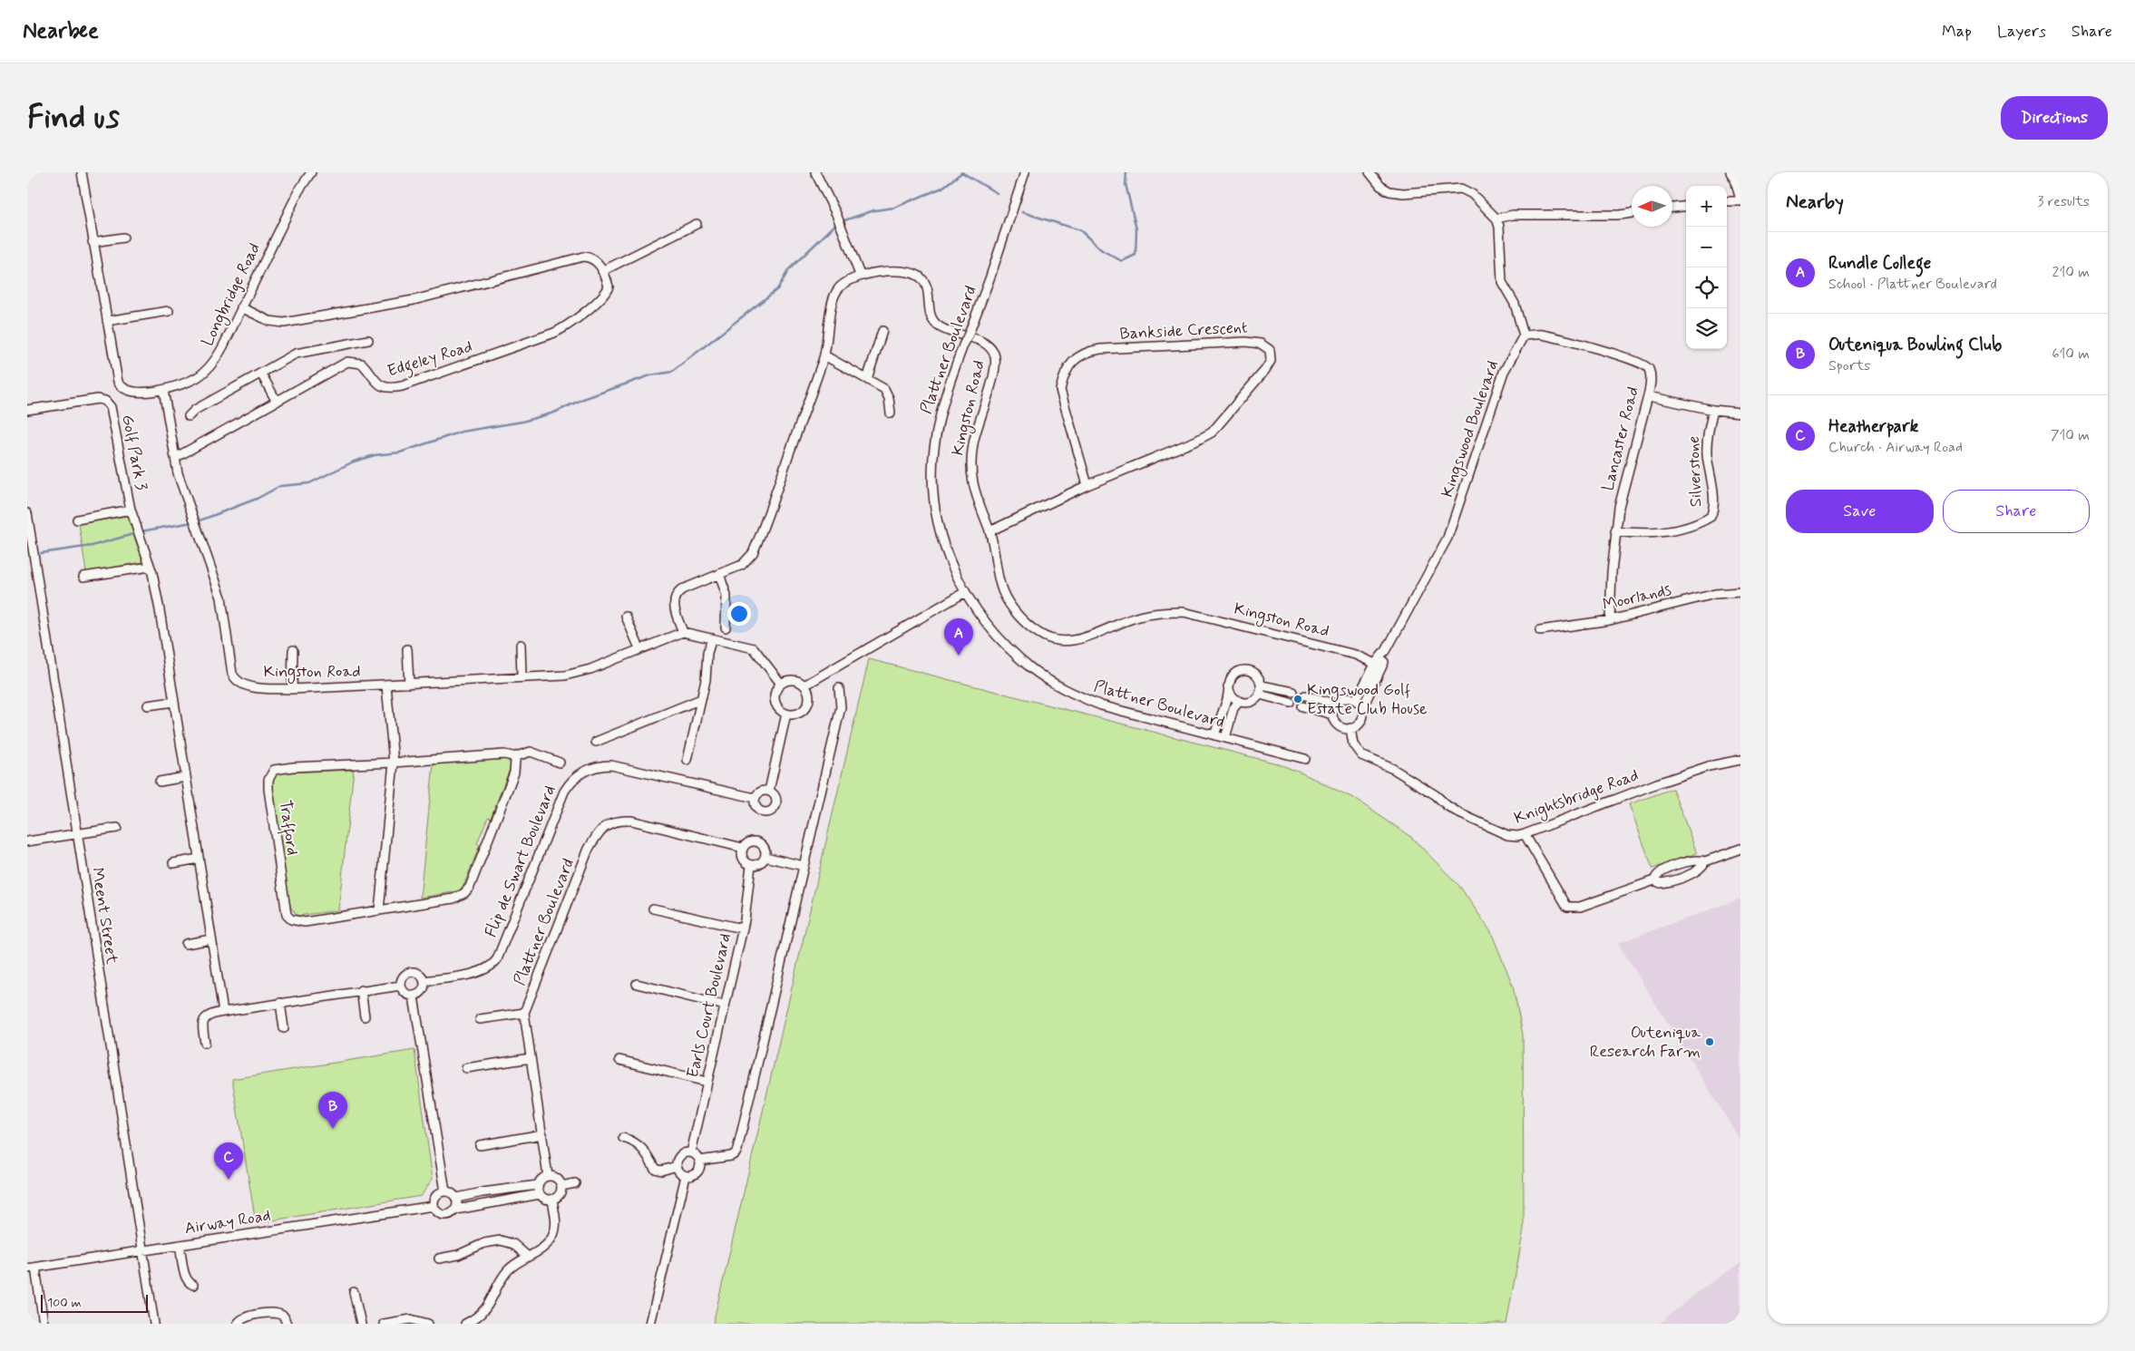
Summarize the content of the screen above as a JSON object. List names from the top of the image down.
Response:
{
  "streets": {
    "street": [
      "Longbridge Road",
      "Bankside Crescent",
      "Plattner Boulevard",
      "Edgeley Road",
      "Kingston Road",
      "Kingswood Boulevard",
      "Lancaster Road",
      "Golf Park 3",
      "Silverstone",
      "Moorlands",
      "Knightsbridge Road",
      "Trafford",
      "Flip de Swart Boulevard",
      "Meent Street",
      "Earls Court Boulevard",
      "Airway Road"
    ]
  },
  "crossings": [
    ["Longbridge Road", "Kingston Road"],
    ["Bankside Crescent", "Kingston Road"],
    ["Plattner Boulevard", "Earls Court Boulevard"],
    ["Edgeley Road", "Kingston Road"],
    ["Kingston Road", "Kingswood Boulevard"],
    ["Kingswood Boulevard", "Lancaster Road"],
    ["Kingswood Boulevard", "Knightsbridge Road"],
    ["Lancaster Road", "Silverstone"],
    ["Lancaster Road", "Moorlands"],
    ["Meent Street", "Airway Road"]
  ],
  "places": ["Kingswood Golf Estate Club House", "Outeniqua Research Farm"],
  "scale_bar": "100 m",
  "north": "left",
  "page": {
    "header": "Nearbee",
    "nav": ["Map", "Layers", "Share"],
    "buttons": [
      "Directions",
      ["Save", "Share"]
    ],
    "title": "Find us",
    "heading": ["Nearby", "3 results"],
    "map_buttons": ["+", "−"],
    "list": [
      {
        "mark": "A",
        "name": "Rundle College",
        "note": "School · Plattner Boulevard",
        "value": "210 m"
      },
      {
        "mark": "B",
        "name": "Outeniqua Bowling Club",
        "note": "Sports",
        "value": "610 m"
      },
      {
        "mark": "C",
        "name": "Heatherpark",
        "note": "Church · Airway Road",
        "value": "710 m"
      }
    ],
    "pins": ["A", "B", "C"],
    "scale": "100 m"
  }
}
